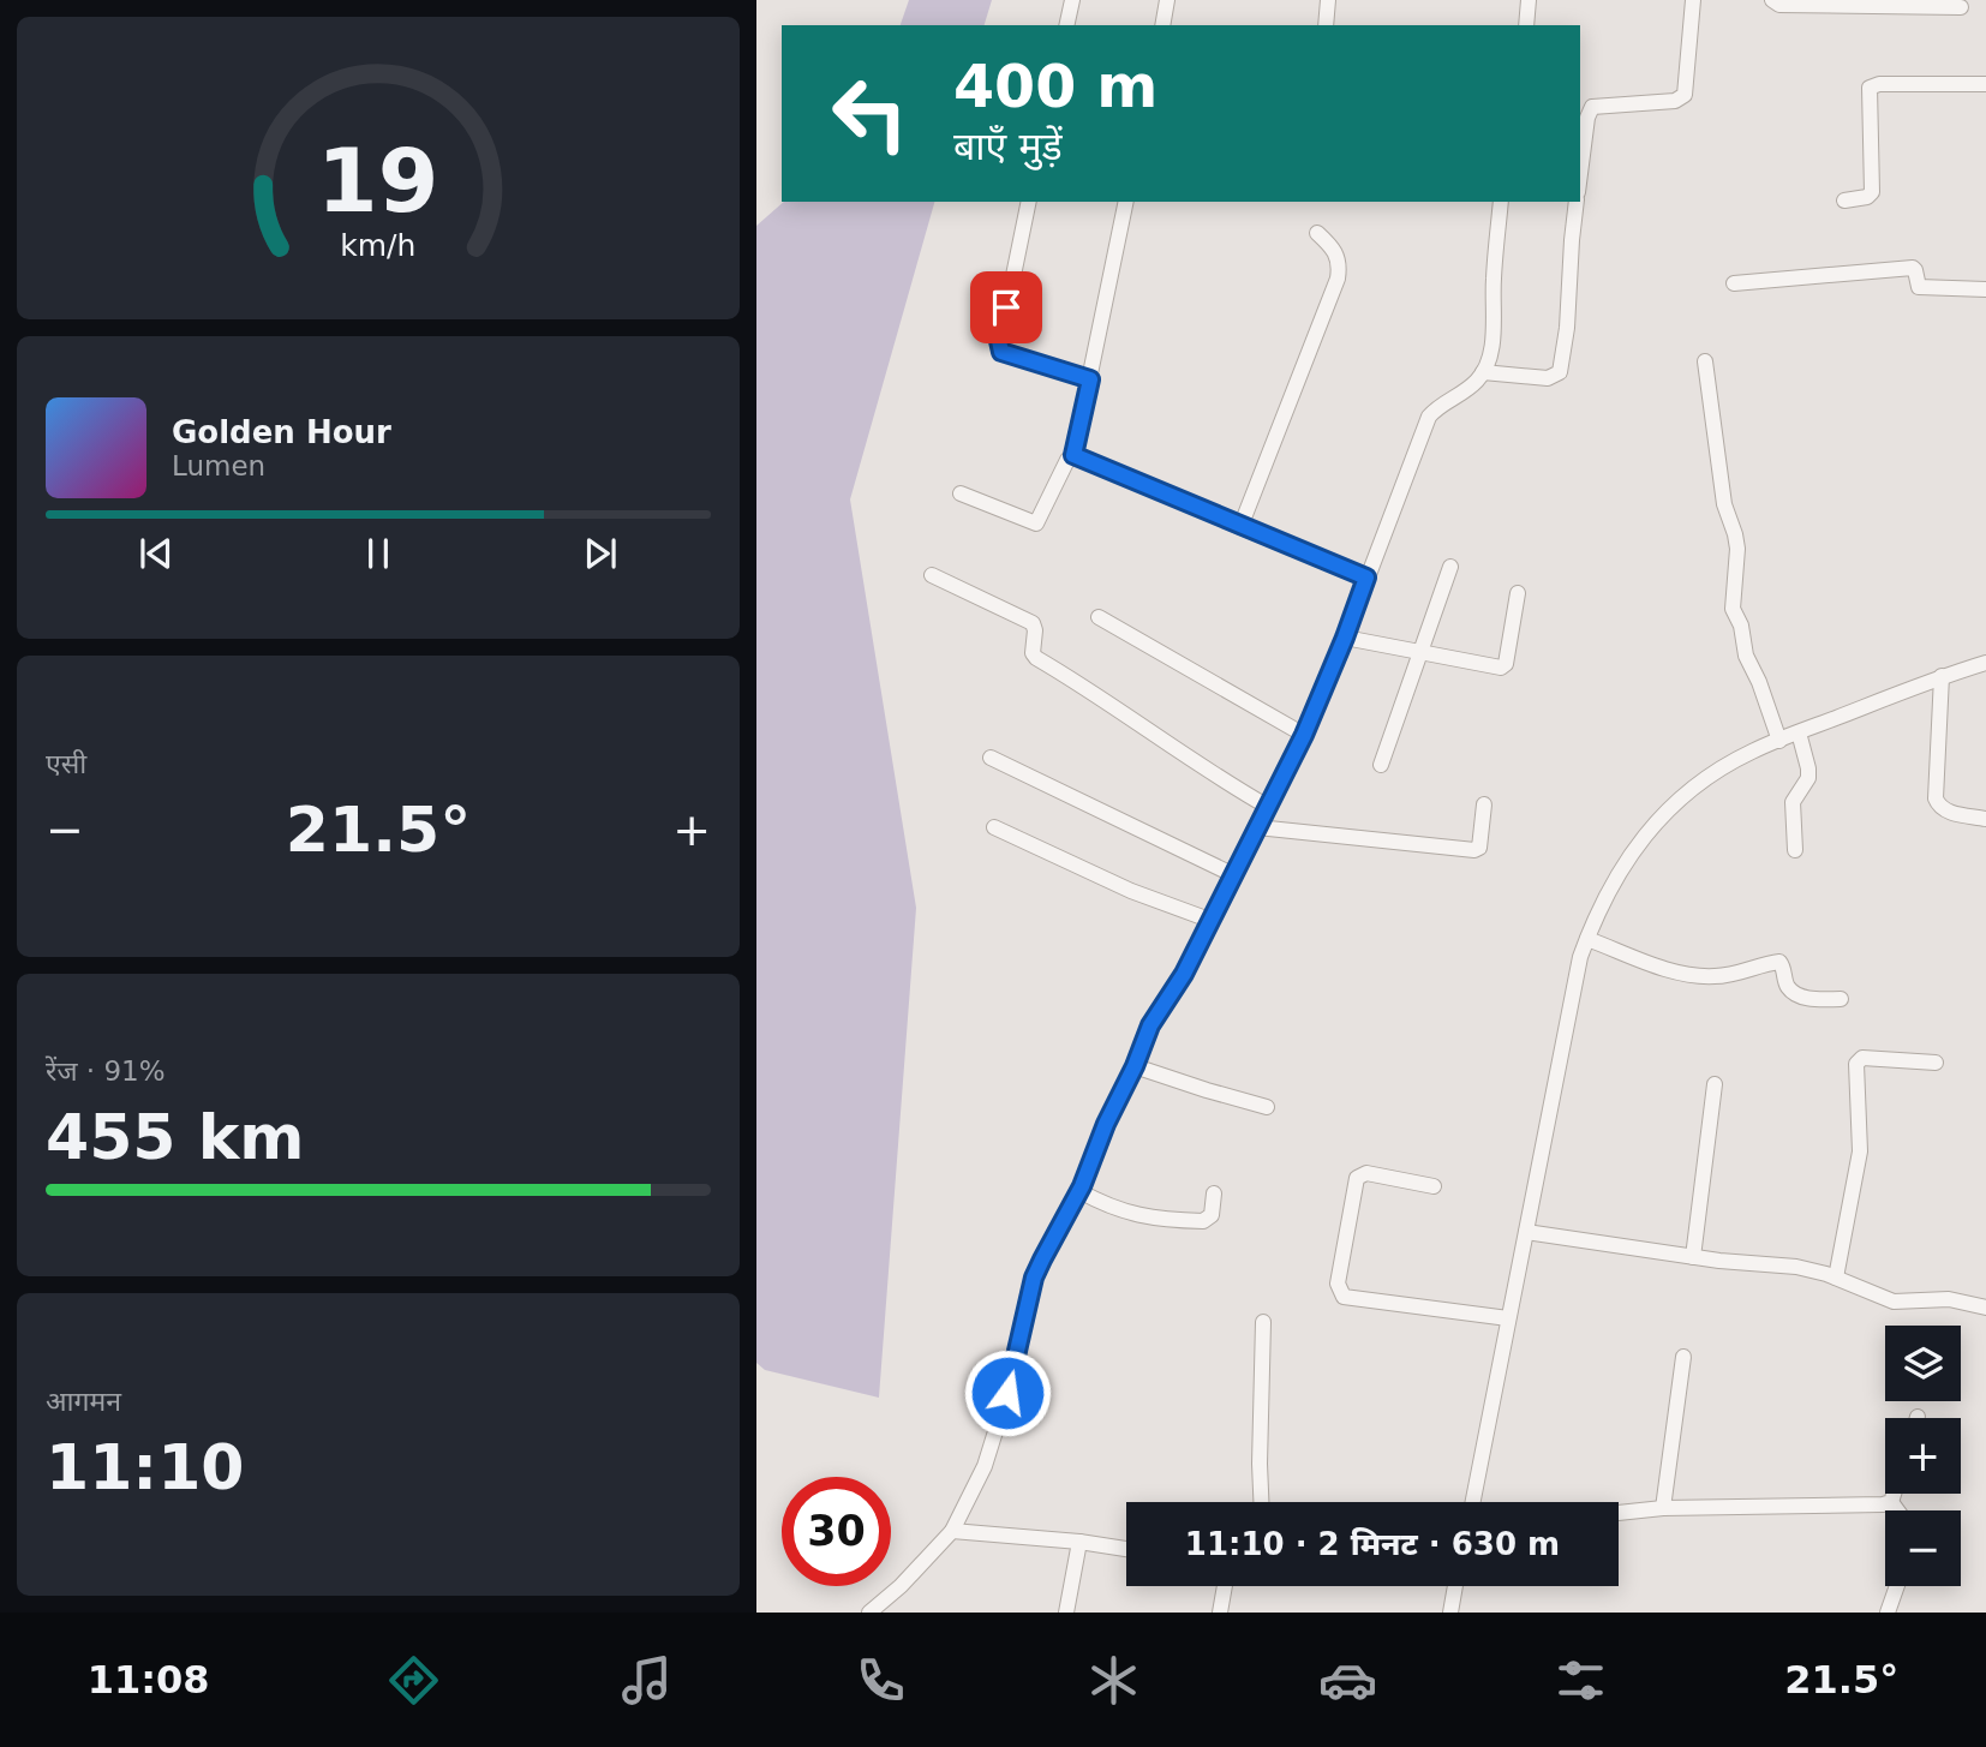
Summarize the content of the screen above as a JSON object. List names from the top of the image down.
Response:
{
  "page": {
    "turn": ["400 m", "बाएँ मुड़ें"],
    "song": ["Golden Hour", "Lumen"],
    "tile": [
      "एसी",
      ["रेंज · 91%", "455 km"],
      ["आगमन", "11:10"]
    ],
    "heat": ["−", "21.5°", "+"],
    "map_buttons": ["+", "−"],
    "limit": "30",
    "trip": "11:10 · 2 मिनट · 630 m",
    "tabs": ["11:08", "21.5°"],
    "gauge": ["19", "km/h"]
  }
}
